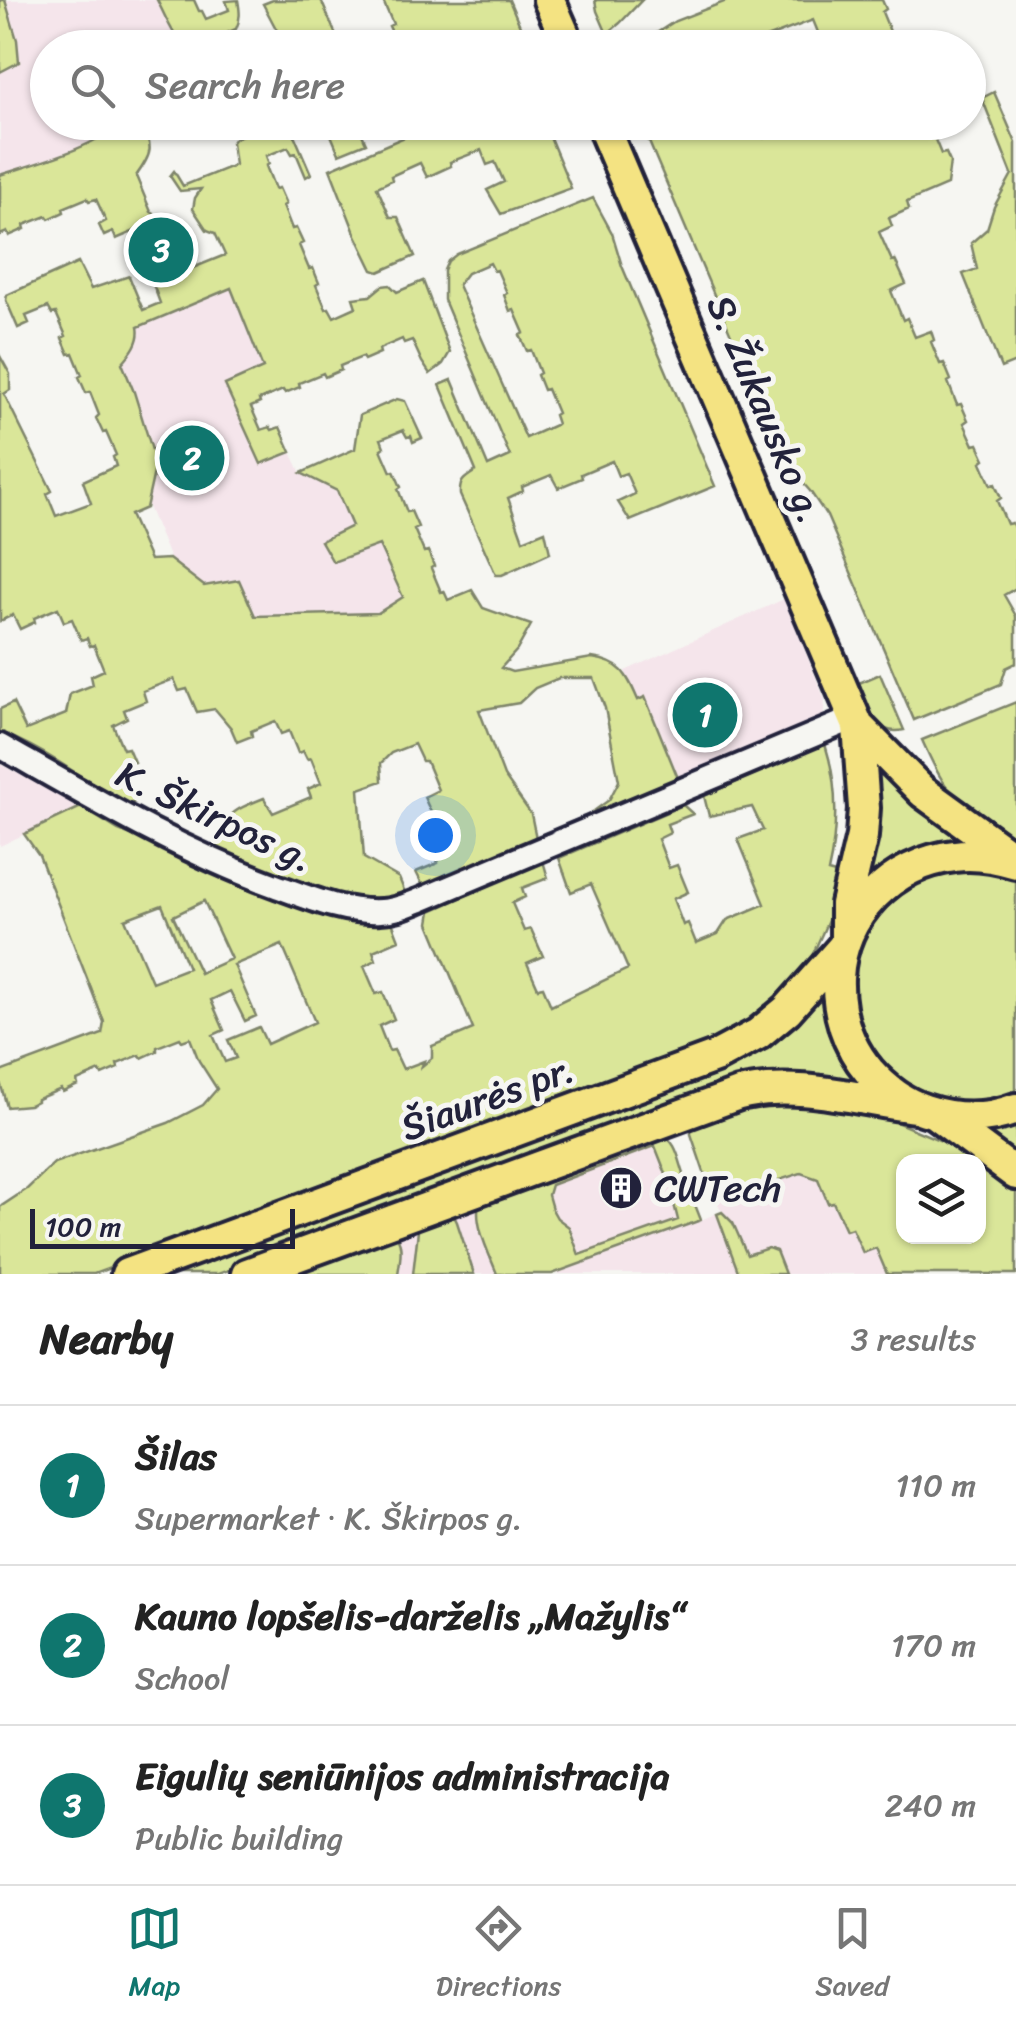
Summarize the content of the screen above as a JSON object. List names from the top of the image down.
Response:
{
  "streets": {
    "main road": ["S. Žukausko g.", "Šiaurės pr."],
    "street": ["K. Škirpos g."]
  },
  "crossings": [
    ["S. Žukausko g.", "K. Škirpos g."],
    ["S. Žukausko g.", "Šiaurės pr."]
  ],
  "places": {
    "building": ["CWTech"]
  },
  "scale_bar": "100 m",
  "page": {
    "search": "Search here",
    "pins": ["3", "2", "1"],
    "scale": "100 m",
    "heading": ["Nearby", "3 results"],
    "list": [
      {
        "mark": "1",
        "name": "Šilas",
        "note": "Supermarket · K. Škirpos g.",
        "value": "110 m"
      },
      {
        "mark": "2",
        "name": "Kauno lopšelis-darželis „Mažylis“",
        "note": "School",
        "value": "170 m"
      },
      {
        "mark": "3",
        "name": "Eigulių seniūnijos administracija",
        "note": "Public building",
        "value": "240 m"
      }
    ],
    "nav": ["Map", "Directions", "Saved"]
  }
}
